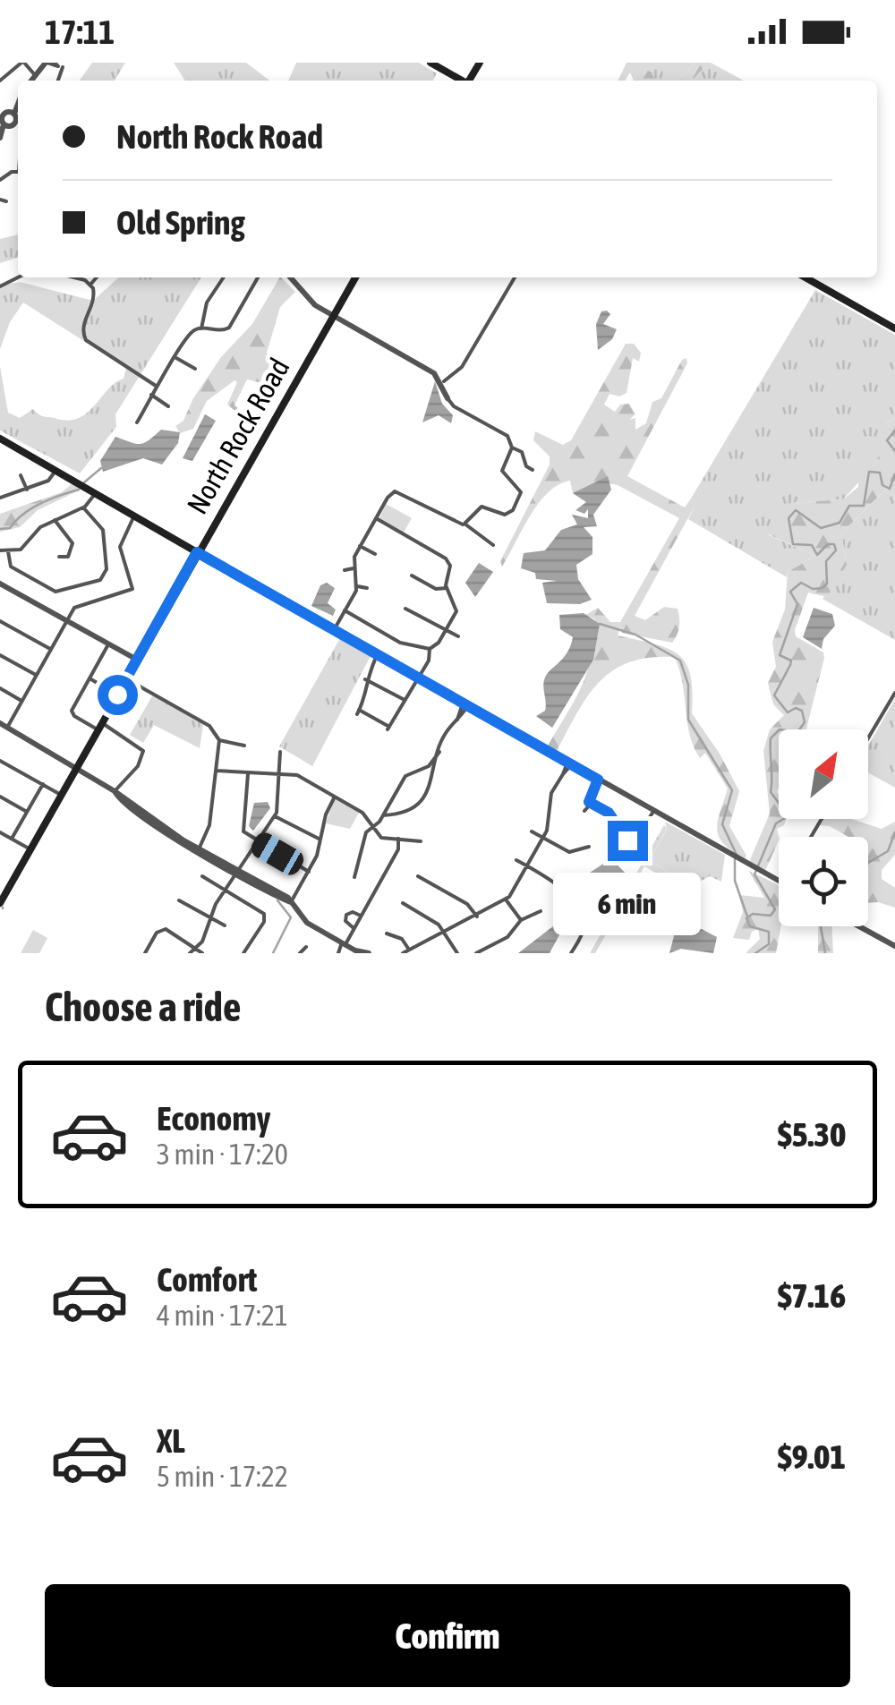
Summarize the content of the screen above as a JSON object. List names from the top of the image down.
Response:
{
  "streets": {
    "main road": ["North Rock Road"]
  },
  "north": "top right",
  "page": {
    "status": "17:11",
    "banner": ["North Rock Road", "Old Spring"],
    "bubble": "6 min",
    "heading": "Choose a ride",
    "list": [
      {
        "name": "Economy",
        "note": "3 min · 17:20",
        "value": "$5.30"
      },
      {
        "name": "Comfort",
        "note": "4 min · 17:21",
        "value": "$7.16"
      },
      {
        "name": "XL",
        "note": "5 min · 17:22",
        "value": "$9.01"
      }
    ],
    "buttons": "Confirm"
  }
}
